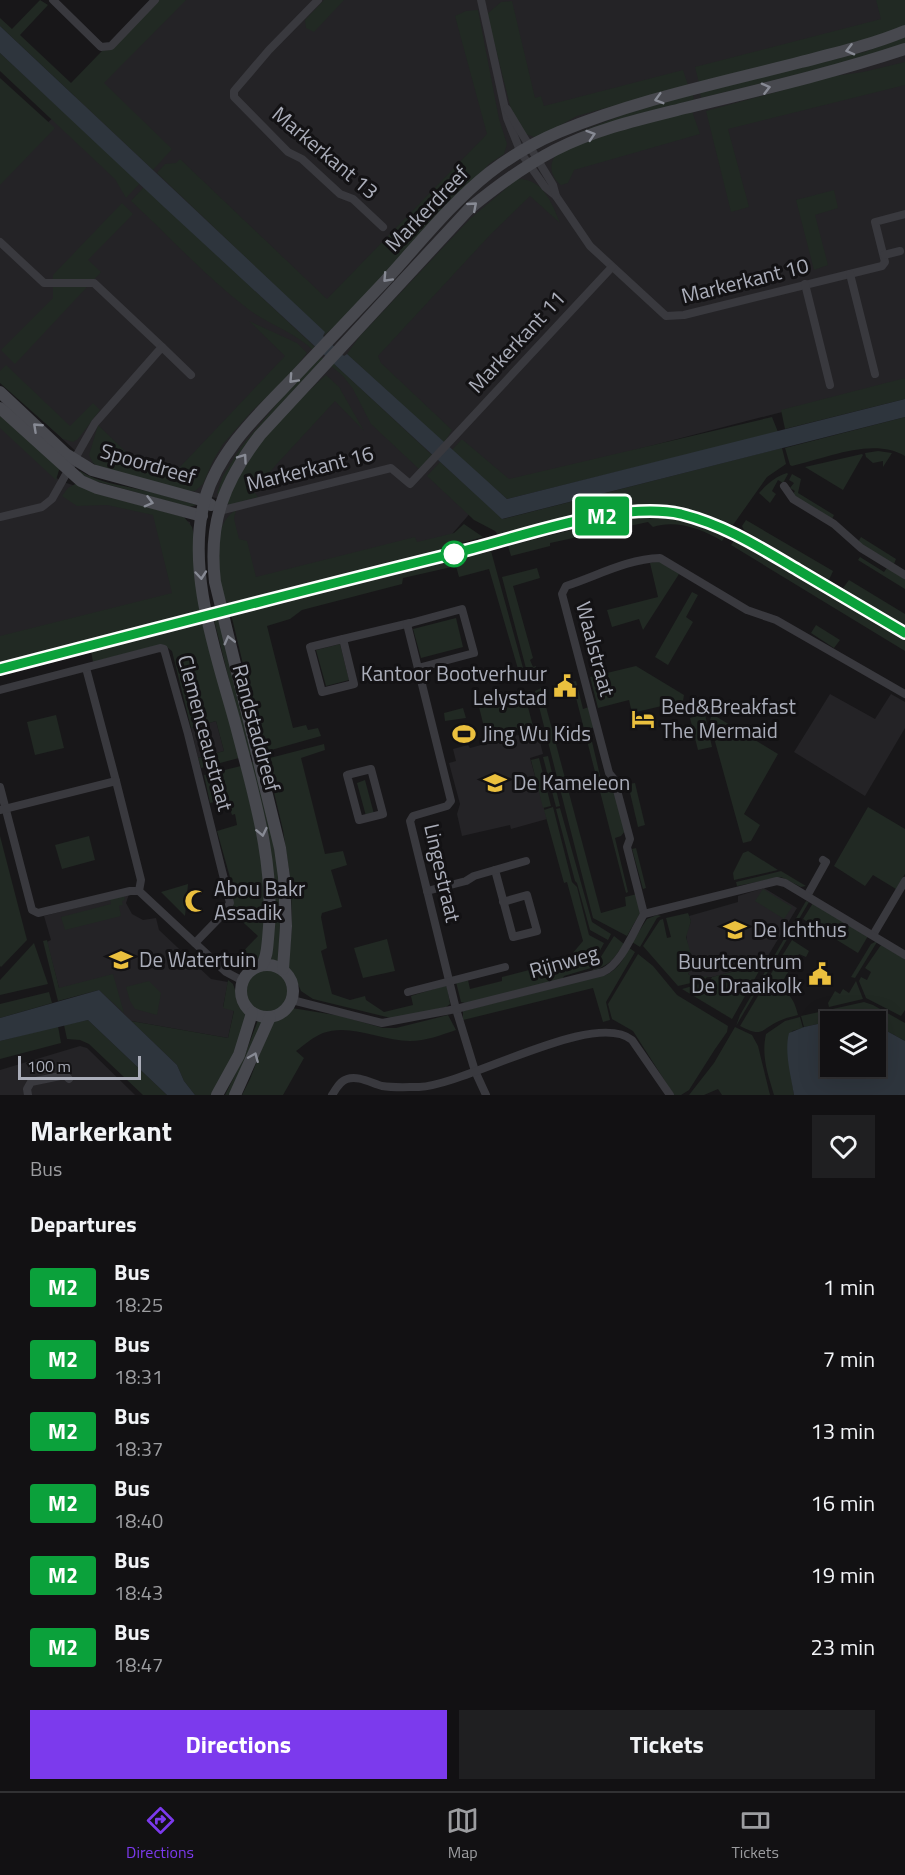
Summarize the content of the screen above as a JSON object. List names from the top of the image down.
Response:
{
  "streets": {
    "main road": ["Markerdreef", "Spoordreef", "Randstaddreef"],
    "street": [
      "Markerkant 13",
      "Markerkant 10",
      "Markerkant 11",
      "Markerkant 16",
      "Waalstraat",
      "Clemenceaustraat",
      "Lingestraat",
      "Rijnweg"
    ]
  },
  "crossings": [
    ["Markerdreef", "Markerkant 10"],
    ["Markerdreef", "Spoordreef"],
    ["Markerdreef", "Markerkant 16"],
    ["Markerdreef", "Randstaddreef"],
    ["Markerkant 10", "Markerkant 11"],
    ["Markerkant 11", "Markerkant 16"],
    ["Spoordreef", "Randstaddreef"],
    ["Markerkant 16", "Randstaddreef"],
    ["Waalstraat", "Rijnweg"],
    ["Randstaddreef", "Rijnweg"],
    ["Lingestraat", "Rijnweg"]
  ],
  "places": {
    "public building": ["Kantoor Bootverhuur Lelystad", "Buurtcentrum De Draaikolk"],
    "hotel": ["Bed&Breakfast The Mermaid"],
    "sports": ["Jing Wu Kids"],
    "school or university": ["De Kameleon", "De Ichthus", "De Watertuin"],
    "mosque": ["Abou Bakr Assadik"]
  },
  "lines": ["bus line M2"],
  "scale_bar": "100 m",
  "page": {
    "on_map": "M2",
    "scale": "100 m",
    "heading": [
      ["Markerkant", "Bus"],
      "Departures"
    ],
    "list": [
      {
        "mark": "M2",
        "name": "Bus",
        "note": "18:25",
        "value": "1 min"
      },
      {
        "mark": "M2",
        "name": "Bus",
        "note": "18:31",
        "value": "7 min"
      },
      {
        "mark": "M2",
        "name": "Bus",
        "note": "18:37",
        "value": "13 min"
      },
      {
        "mark": "M2",
        "name": "Bus",
        "note": "18:40",
        "value": "16 min"
      },
      {
        "mark": "M2",
        "name": "Bus",
        "note": "18:43",
        "value": "19 min"
      },
      {
        "mark": "M2",
        "name": "Bus",
        "note": "18:47",
        "value": "23 min"
      }
    ],
    "buttons": ["Directions", "Tickets"],
    "tabs": ["Directions", "Map", "Tickets"]
  }
}
